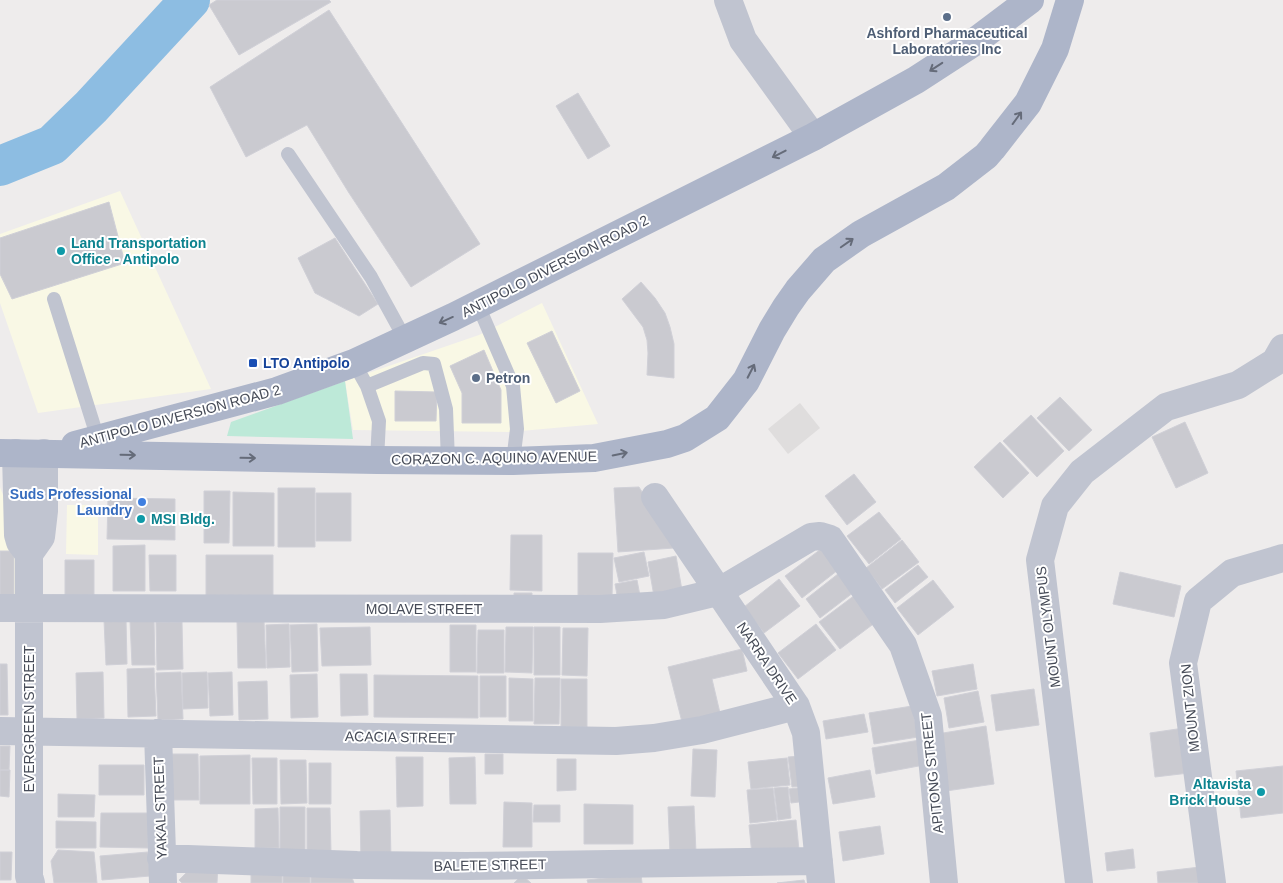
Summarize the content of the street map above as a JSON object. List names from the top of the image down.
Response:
{
  "streets": {
    "main road": ["ANTIPOLO DIVERSION ROAD 2", "CORAZON C. AQUINO AVENUE"],
    "street": [
      "MOLAVE STREET",
      "MOUNT OLYMPUS",
      "NARRA DRIVE",
      "MOUNT ZION",
      "EVERGREEN STREET",
      "ACACIA STREET",
      "APITONG STREET",
      "YAKAL STREET",
      "BALETE STREET"
    ]
  },
  "crossings": [
    ["ANTIPOLO DIVERSION ROAD 2", "CORAZON C. AQUINO AVENUE"],
    ["MOLAVE STREET", "NARRA DRIVE"],
    ["MOLAVE STREET", "EVERGREEN STREET"],
    ["MOLAVE STREET", "APITONG STREET"],
    ["NARRA DRIVE", "ACACIA STREET"],
    ["NARRA DRIVE", "BALETE STREET"],
    ["EVERGREEN STREET", "ACACIA STREET"],
    ["ACACIA STREET", "YAKAL STREET"],
    ["YAKAL STREET", "BALETE STREET"]
  ],
  "one_way": ["ANTIPOLO DIVERSION ROAD 2", "CORAZON C. AQUINO AVENUE"],
  "places": {
    "other": [
      "Ashford Pharmaceutical Laboratories Inc",
      "Land Transportation Office - Antipolo",
      "Petron",
      "Suds Professional Laundry",
      "MSI Bldg.",
      "Altavista Brick House"
    ],
    "transit": ["LTO Antipolo"]
  }
}
